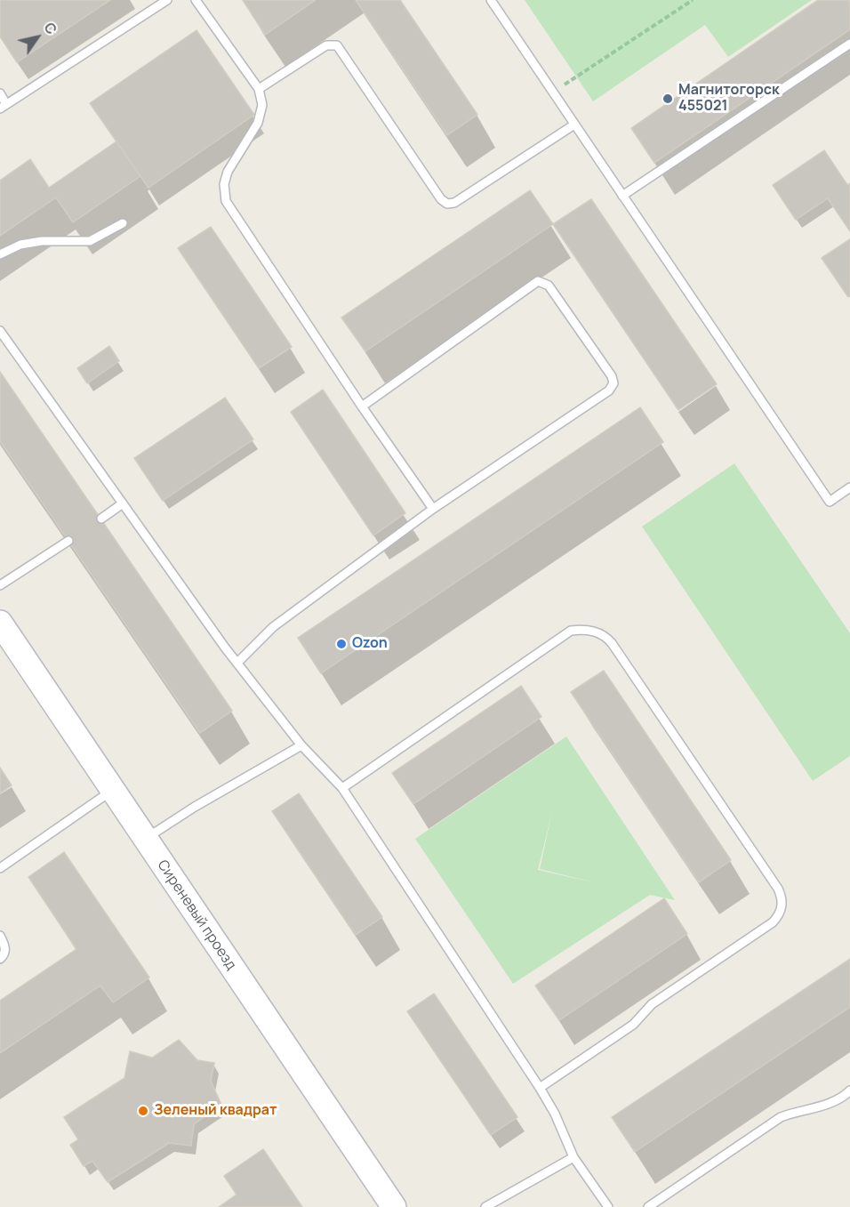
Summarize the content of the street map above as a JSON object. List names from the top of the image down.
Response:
{
  "streets": {
    "main road": ["Сиреневый проезд"]
  },
  "places": ["Магнитогорск 455021", "Ozon", "Зеленый квадрат"],
  "north": "top right"
}
